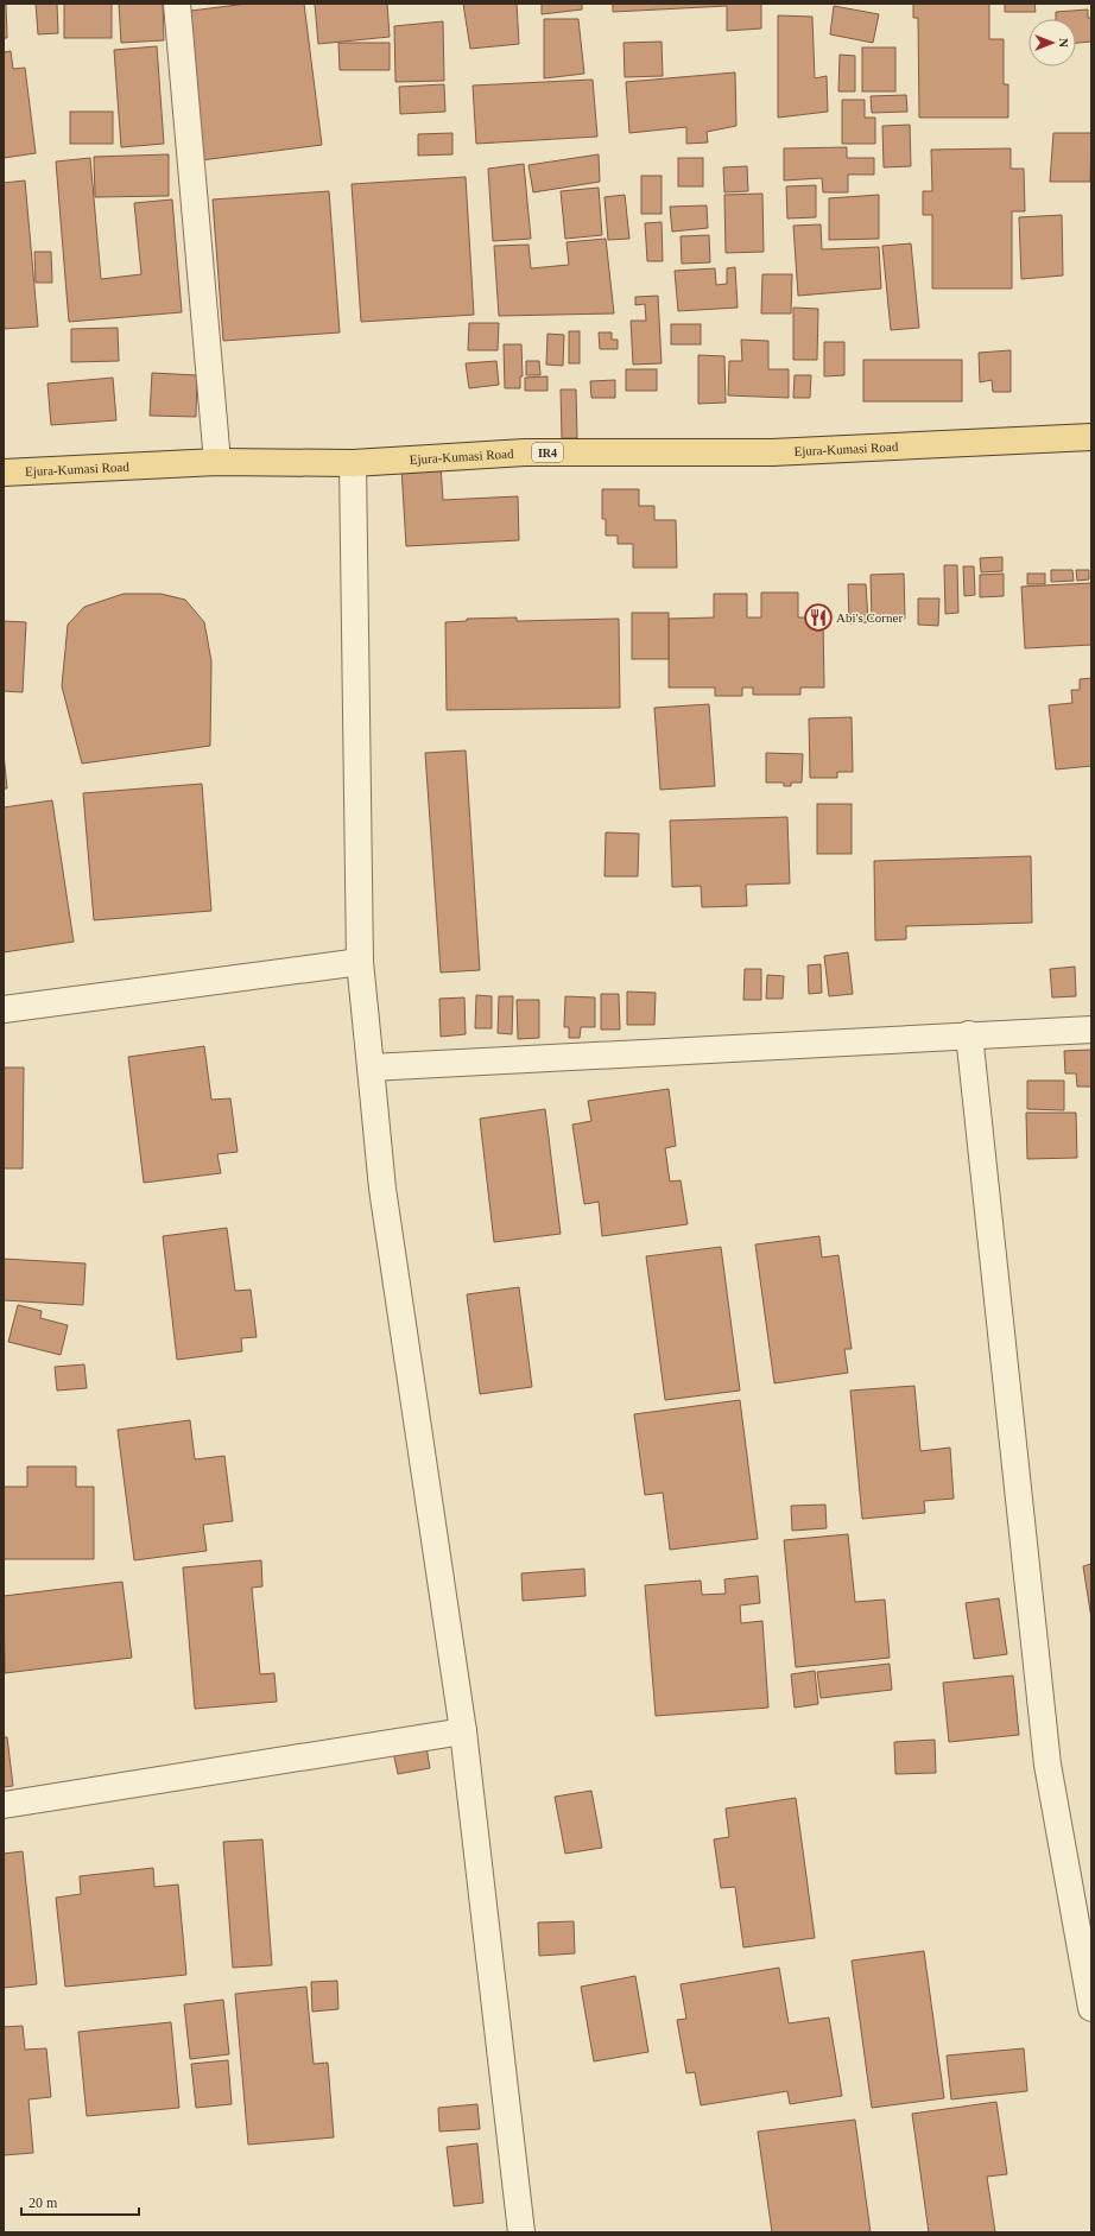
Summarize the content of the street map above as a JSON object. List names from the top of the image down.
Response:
{
  "streets": {
    "main road": ["Ejura-Kumasi Road", "IR4"]
  },
  "places": {
    "restaurant": ["Abi's Corner"]
  },
  "scale_bar": "20 m",
  "north": "right"
}
